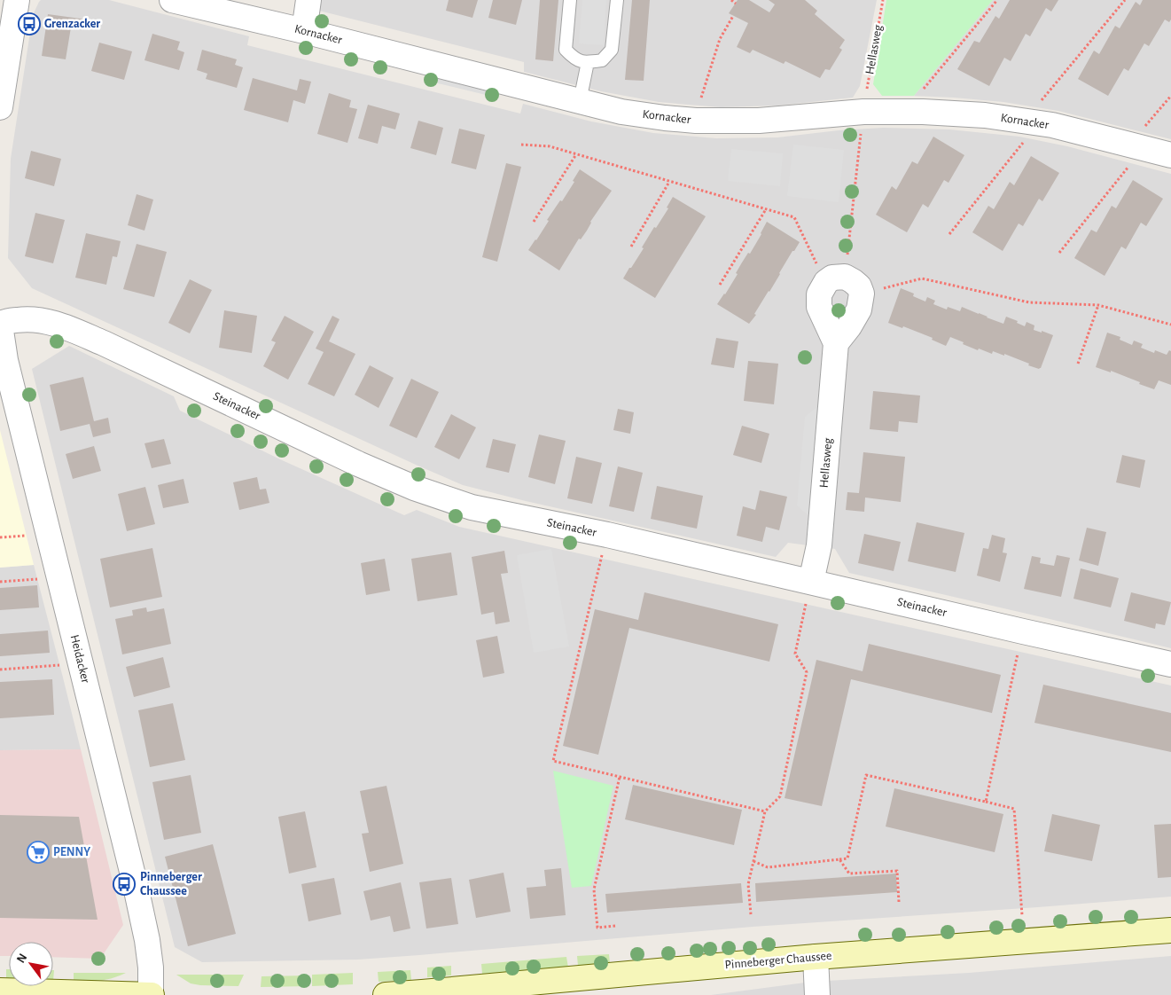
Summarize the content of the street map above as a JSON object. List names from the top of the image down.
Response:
{
  "streets": {
    "main road": ["Pinneberger Chaussee"],
    "street": [
      "Kornacker",
      "Hellasweg",
      "Steinacker",
      "Heidacker"
    ]
  },
  "crossings": [
    ["Hellasweg", "Steinacker"],
    ["Steinacker", "Heidacker"]
  ],
  "places": {
    "bus stop": ["Grenzacker", "Pinneberger Chaussee"],
    "supermarket": ["PENNY"]
  },
  "north": "top left"
}
